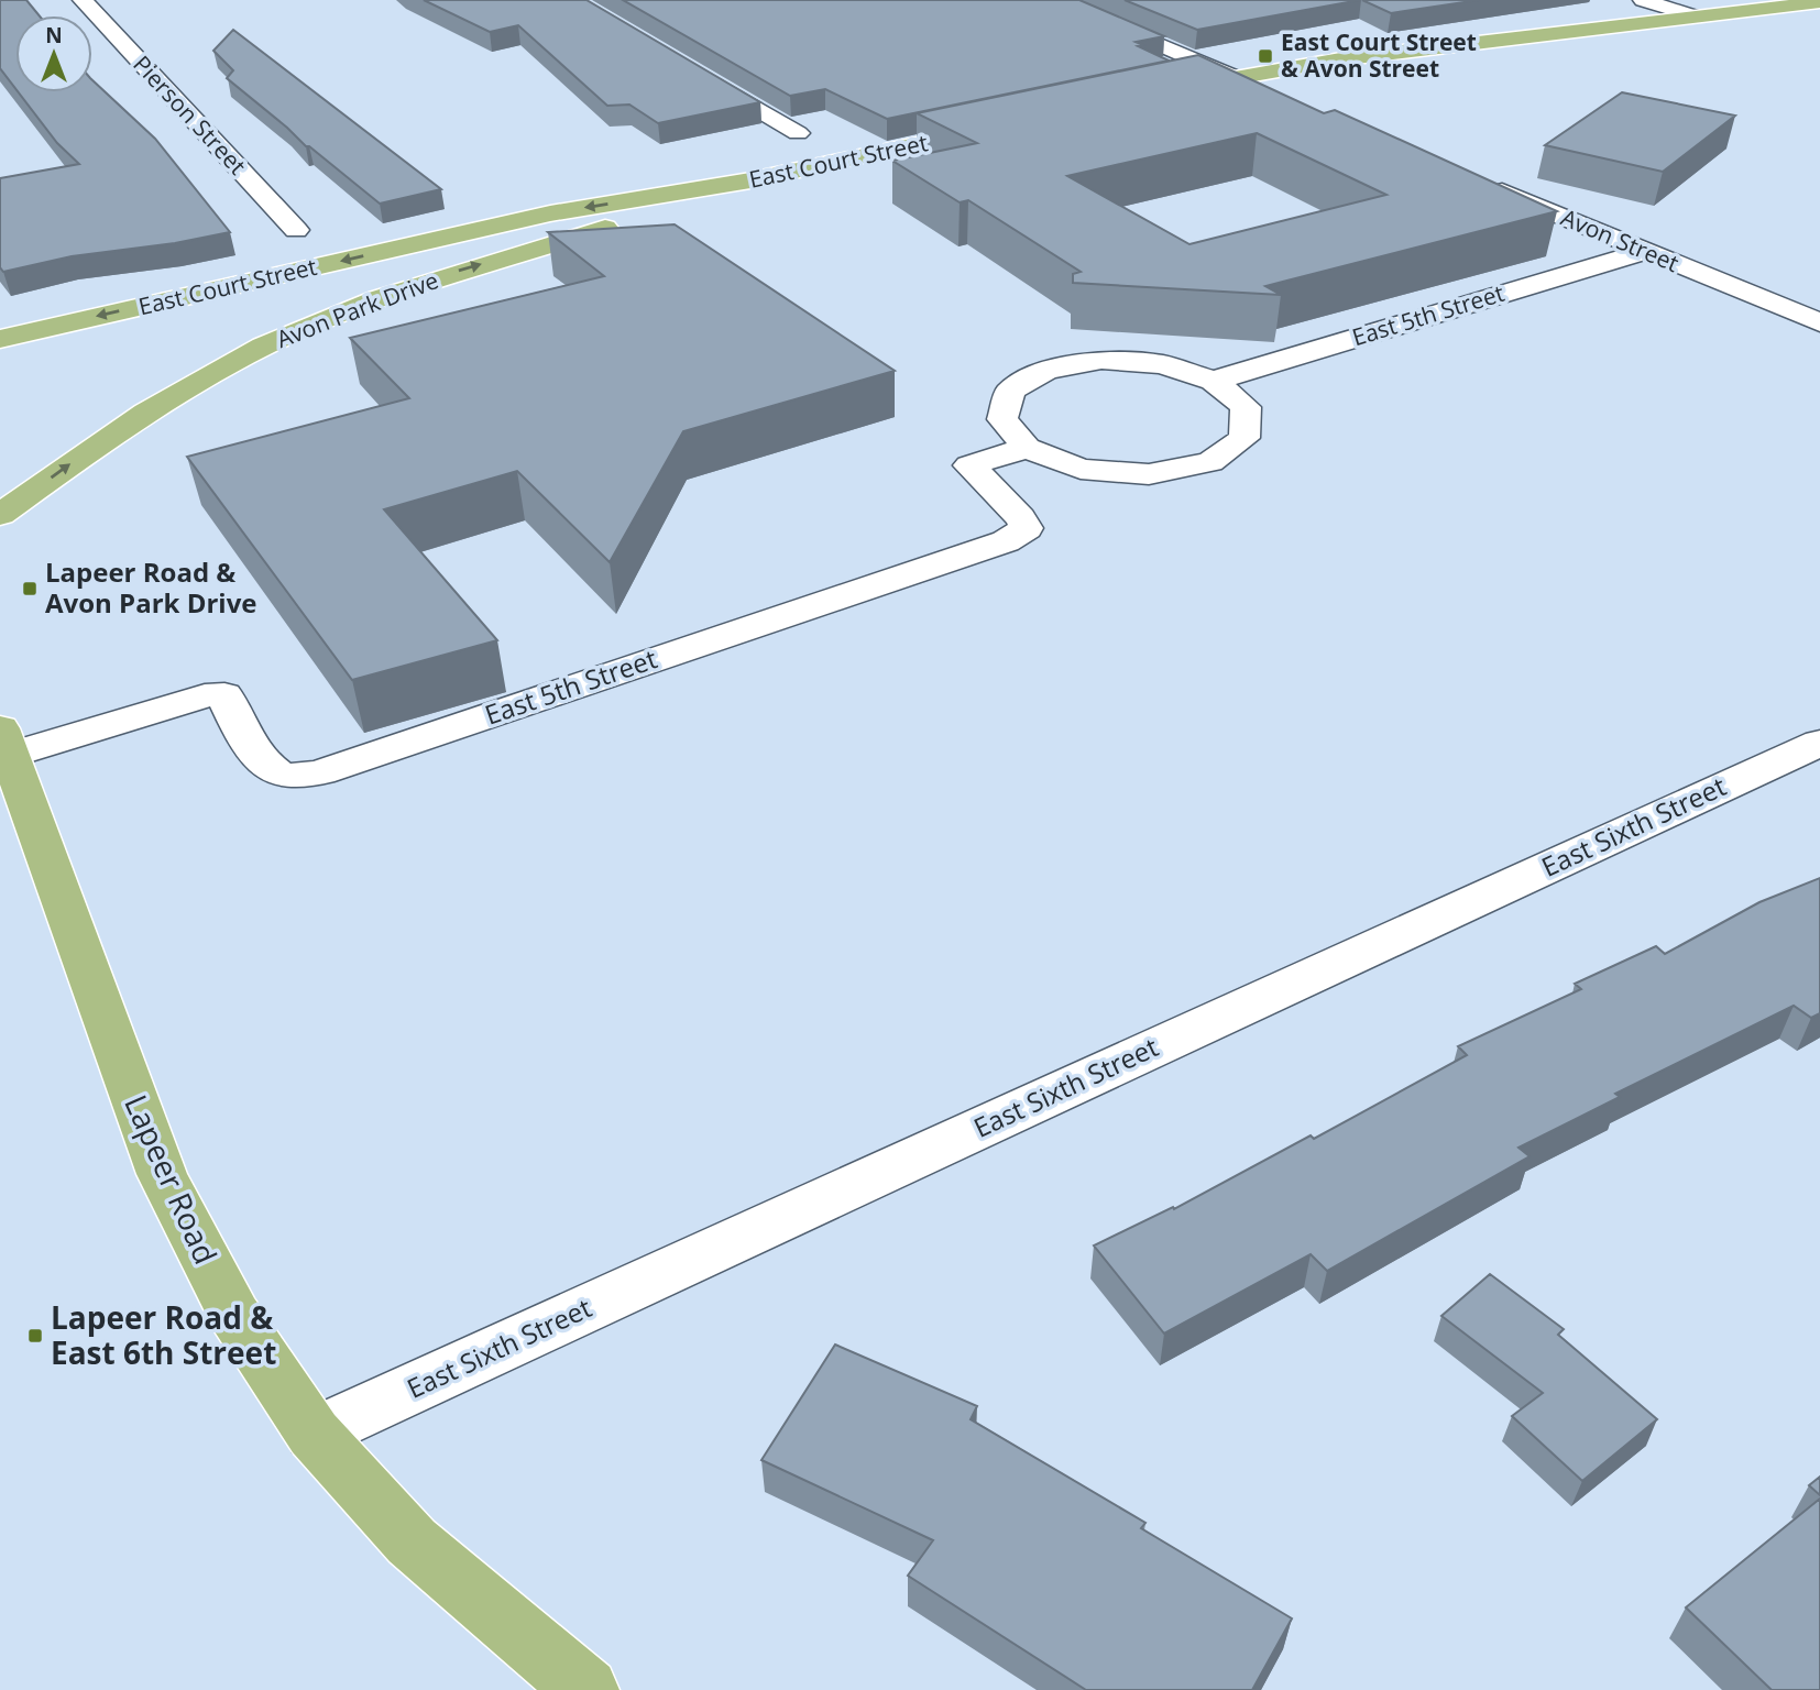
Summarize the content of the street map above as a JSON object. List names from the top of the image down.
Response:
{
  "streets": {
    "main road": ["East Court Street", "Avon Park Drive", "Lapeer Road"],
    "street": [
      "Pierson Street",
      "Avon Street",
      "East 5th Street",
      "East Sixth Street"
    ]
  },
  "crossings": [
    ["East Court Street", "Avon Park Drive"],
    ["Avon Street", "East 5th Street"],
    ["East 5th Street", "Lapeer Road"],
    ["East Sixth Street", "Lapeer Road"]
  ],
  "one_way": ["East Court Street", "Avon Park Drive"],
  "places": {
    "transit": ["East Court Street & Avon Street", "Lapeer Road & Avon Park Drive", "Lapeer Road & East 6th Street"]
  },
  "north": "top"
}
